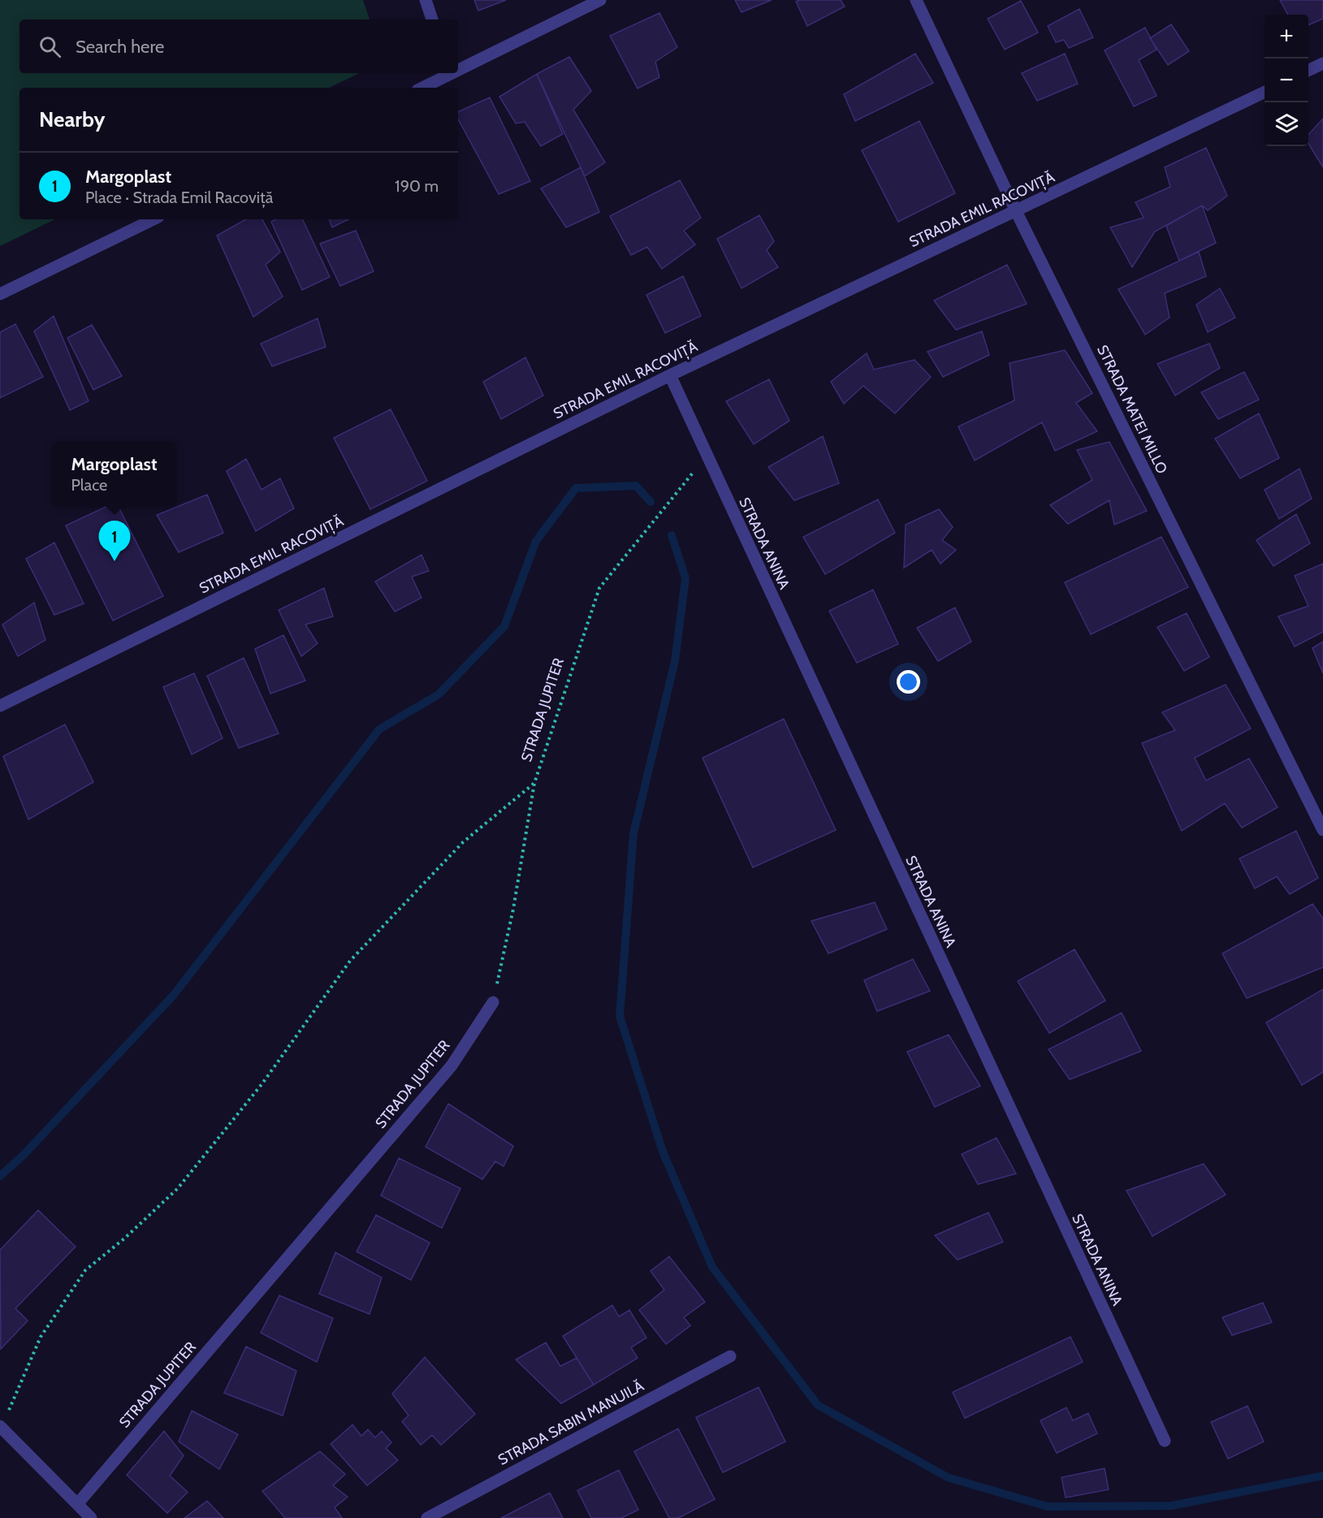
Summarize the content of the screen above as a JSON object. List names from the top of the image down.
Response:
{
  "streets": {
    "street": [
      "STRADA EMIL RACOVIȚĂ",
      "STRADA MATEI MILLO",
      "STRADA ANINA",
      "STRADA JUPITER",
      "STRADA SABIN MANUILĂ"
    ]
  },
  "crossings": [
    ["STRADA EMIL RACOVIȚĂ", "STRADA MATEI MILLO"],
    ["STRADA EMIL RACOVIȚĂ", "STRADA ANINA"],
    ["STRADA ANINA", "STRADA JUPITER"]
  ],
  "page": {
    "map_buttons": ["+", "−"],
    "search": "Search here",
    "heading": "Nearby",
    "list": [
      {
        "mark": "1",
        "name": "Margoplast",
        "note": "Place · Strada Emil Racoviță",
        "value": "190 m"
      }
    ],
    "popup": ["Margoplast", "Place"],
    "pins": "1"
  }
}
